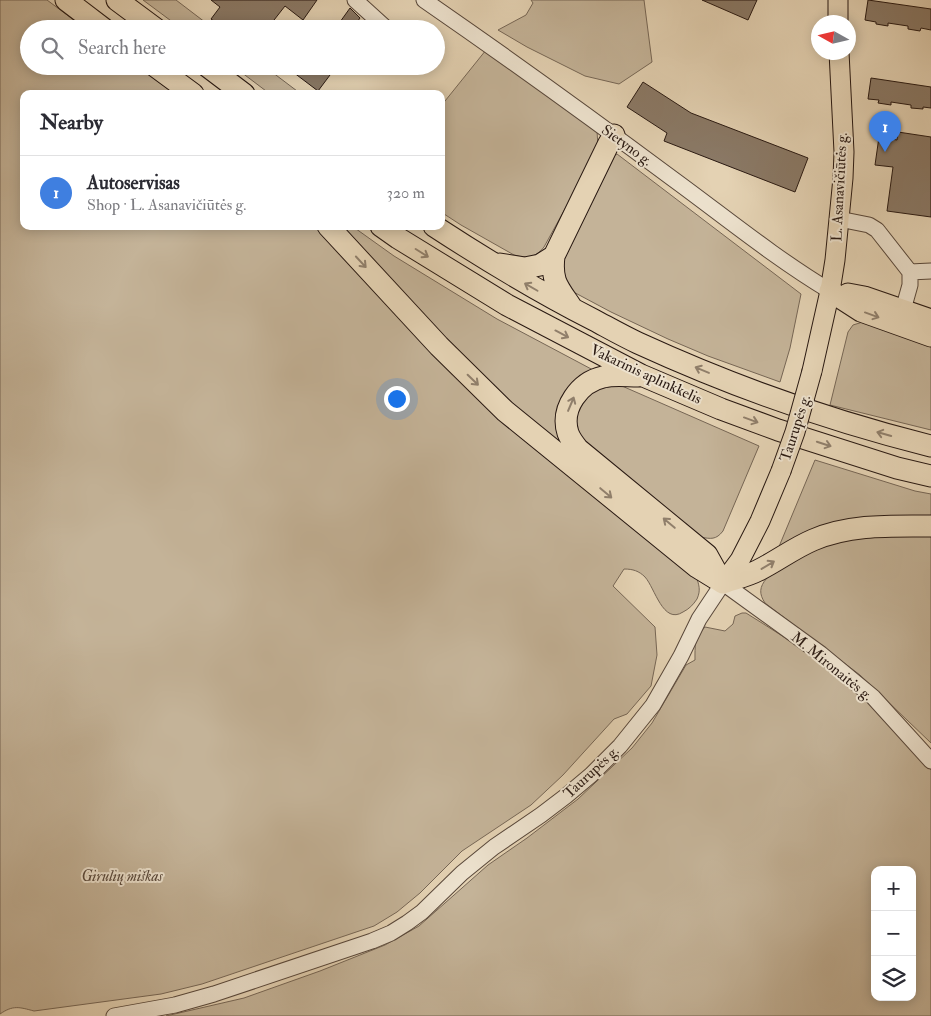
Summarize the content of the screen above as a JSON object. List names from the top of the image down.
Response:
{
  "streets": {
    "highway": ["Vakarinis aplinkkelis"],
    "main road": ["L. Asanavičiūtės g.", "Taurupės g."],
    "street": ["Sietyno g.", "M. Mironaitės g."]
  },
  "crossings": [
    ["Sietyno g.", "L. Asanavičiūtės g."],
    ["Sietyno g.", "Taurupės g."],
    ["L. Asanavičiūtės g.", "Taurupės g."],
    ["Taurupės g.", "M. Mironaitės g."]
  ],
  "parks": ["Girulių miškas"],
  "north": "left",
  "page": {
    "search": "Search here",
    "heading": "Nearby",
    "pins": "1",
    "list": [
      {
        "mark": "1",
        "name": "Autoservisas",
        "note": "Shop · L. Asanavičiūtės g.",
        "value": "320 m"
      }
    ],
    "map_buttons": ["+", "−"]
  }
}
